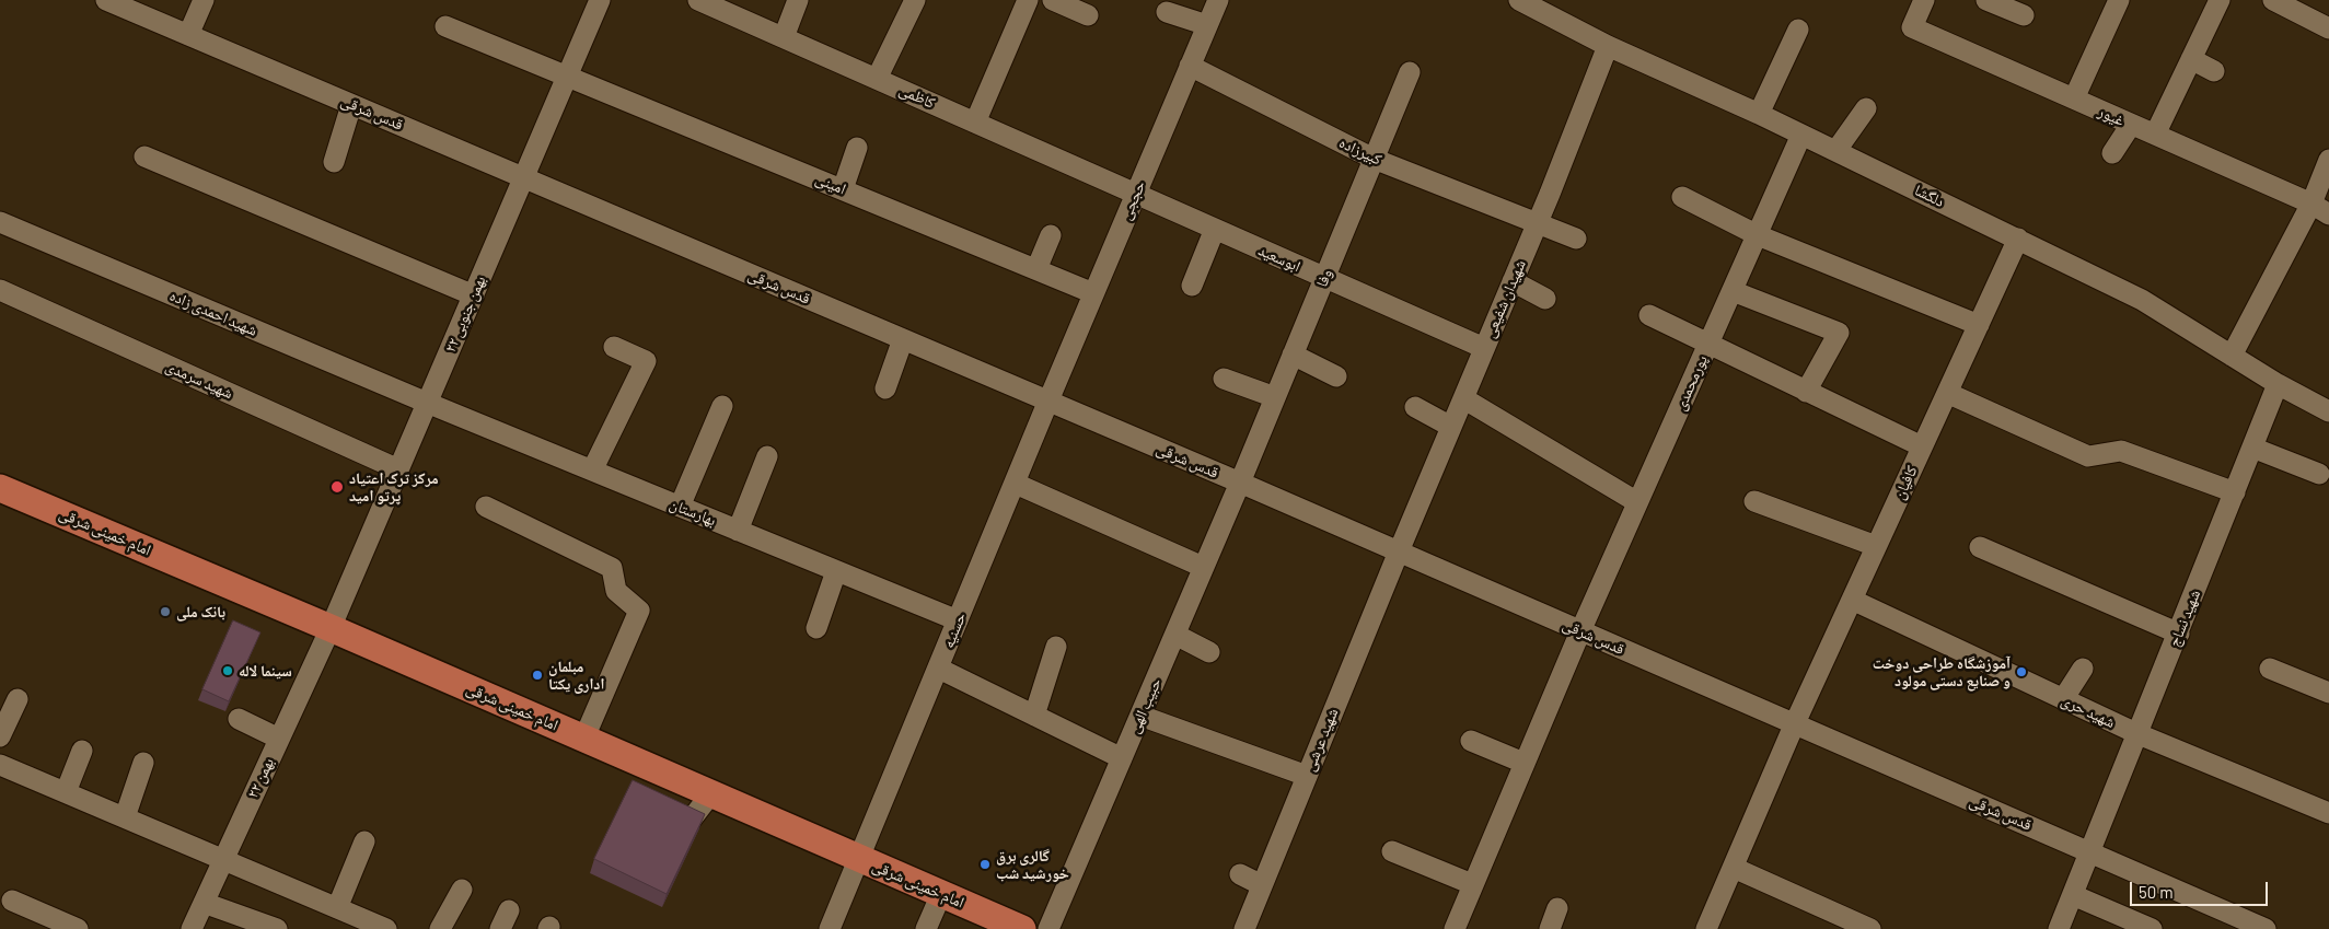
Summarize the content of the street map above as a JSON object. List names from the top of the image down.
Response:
{
  "streets": {
    "main road": ["امام خمینی شرقی"],
    "street": [
      "کاظمی",
      "قدس شرقی",
      "غیور",
      "کبیرزاده",
      "امینی",
      "دلگشا",
      "حججی",
      "ابوسعید",
      "وفا",
      "شهیدان شفیعی",
      "شهید احمدی زاده",
      "۲۲ بهمن جنوبی",
      "شهید سرمدی",
      "پورمحمدی",
      "کافیان",
      "بهارستان",
      "شهید نساج",
      "حسنیه",
      "حبیب الهی",
      "شهید حری",
      "شهید عرشی",
      "۲۲ بهمن"
    ]
  },
  "crossings": [
    ["کاظمی", "حججی"],
    ["کاظمی", "ابوسعید"],
    ["قدس شرقی", "حججی"],
    ["قدس شرقی", "وفا"],
    ["قدس شرقی", "شهیدان شفیعی"],
    ["قدس شرقی", "۲۲ بهمن جنوبی"],
    ["قدس شرقی", "پورمحمدی"],
    ["قدس شرقی", "کافیان"],
    ["قدس شرقی", "شهید نساج"],
    ["قدس شرقی", "حسنیه"],
    ["قدس شرقی", "حبیب الهی"],
    ["قدس شرقی", "شهید عرشی"],
    ["کبیرزاده", "حججی"],
    ["کبیرزاده", "وفا"],
    ["کبیرزاده", "شهیدان شفیعی"],
    ["امینی", "حججی"],
    ["امینی", "۲۲ بهمن جنوبی"],
    ["دلگشا", "شهیدان شفیعی"],
    ["دلگشا", "پورمحمدی"],
    ["دلگشا", "کافیان"],
    ["دلگشا", "شهید نساج"],
    ["حججی", "ابوسعید"],
    ["حججی", "حسنیه"],
    ["ابوسعید", "وفا"],
    ["ابوسعید", "شهیدان شفیعی"],
    ["وفا", "حبیب الهی"],
    ["شهیدان شفیعی", "شهید عرشی"],
    ["شهید احمدی زاده", "۲۲ بهمن جنوبی"],
    ["شهید احمدی زاده", "بهارستان"],
    ["۲۲ بهمن جنوبی", "شهید سرمدی"],
    ["۲۲ بهمن جنوبی", "بهارستان"],
    ["۲۲ بهمن جنوبی", "امام خمینی شرقی"],
    ["۲۲ بهمن جنوبی", "۲۲ بهمن"],
    ["کافیان", "شهید حری"],
    ["بهارستان", "حسنیه"],
    ["امام خمینی شرقی", "حسنیه"],
    ["امام خمینی شرقی", "۲۲ بهمن"],
    ["شهید نساج", "شهید حری"]
  ],
  "places": [
    "مرکز ترک اعتیاد پرتو امید",
    "بانک ملی",
    "سینما لاله",
    "آموزشگاه طراحی دوخت و صنایع دستی مولود",
    "مبلمان اداری یکتا",
    "گالری برق خورشید شب"
  ],
  "scale_bar": "50 m"
}
